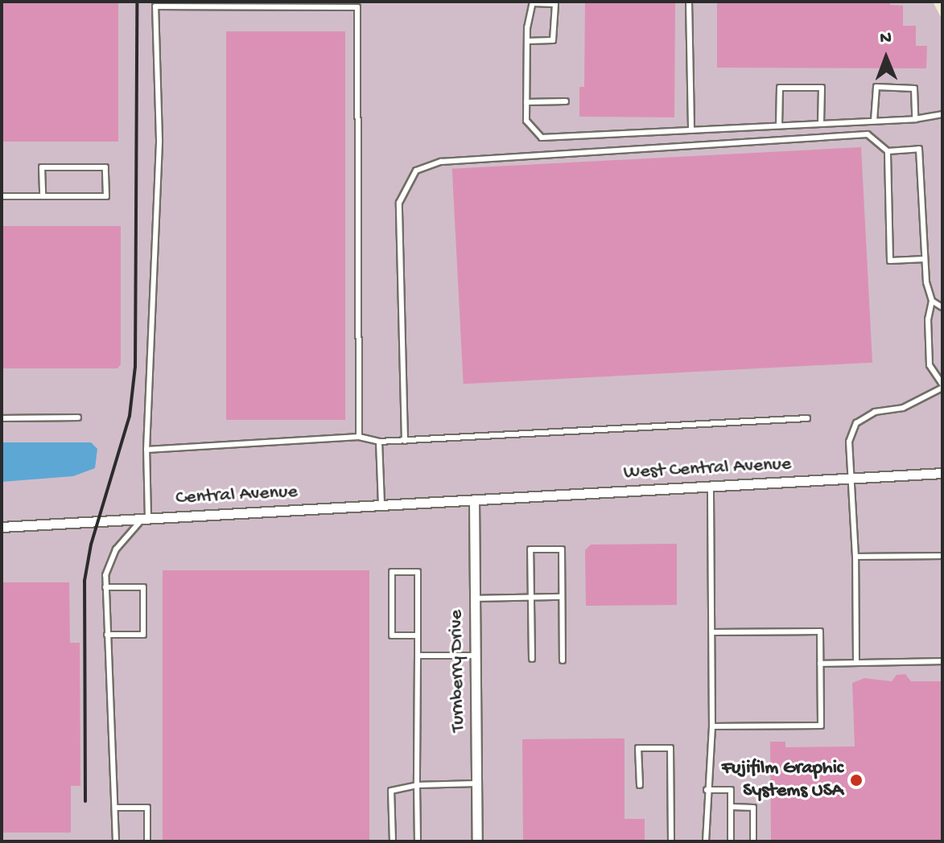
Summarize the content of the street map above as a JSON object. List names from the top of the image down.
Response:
{
  "streets": {
    "street": ["West Central Avenue", "Central Avenue", "Turnberry Drive"]
  },
  "crossings": [
    ["West Central Avenue", "Central Avenue"],
    ["West Central Avenue", "Turnberry Drive"],
    ["Central Avenue", "Turnberry Drive"]
  ],
  "places": ["Fujifilm Graphic Systems USA"],
  "north": "top"
}
